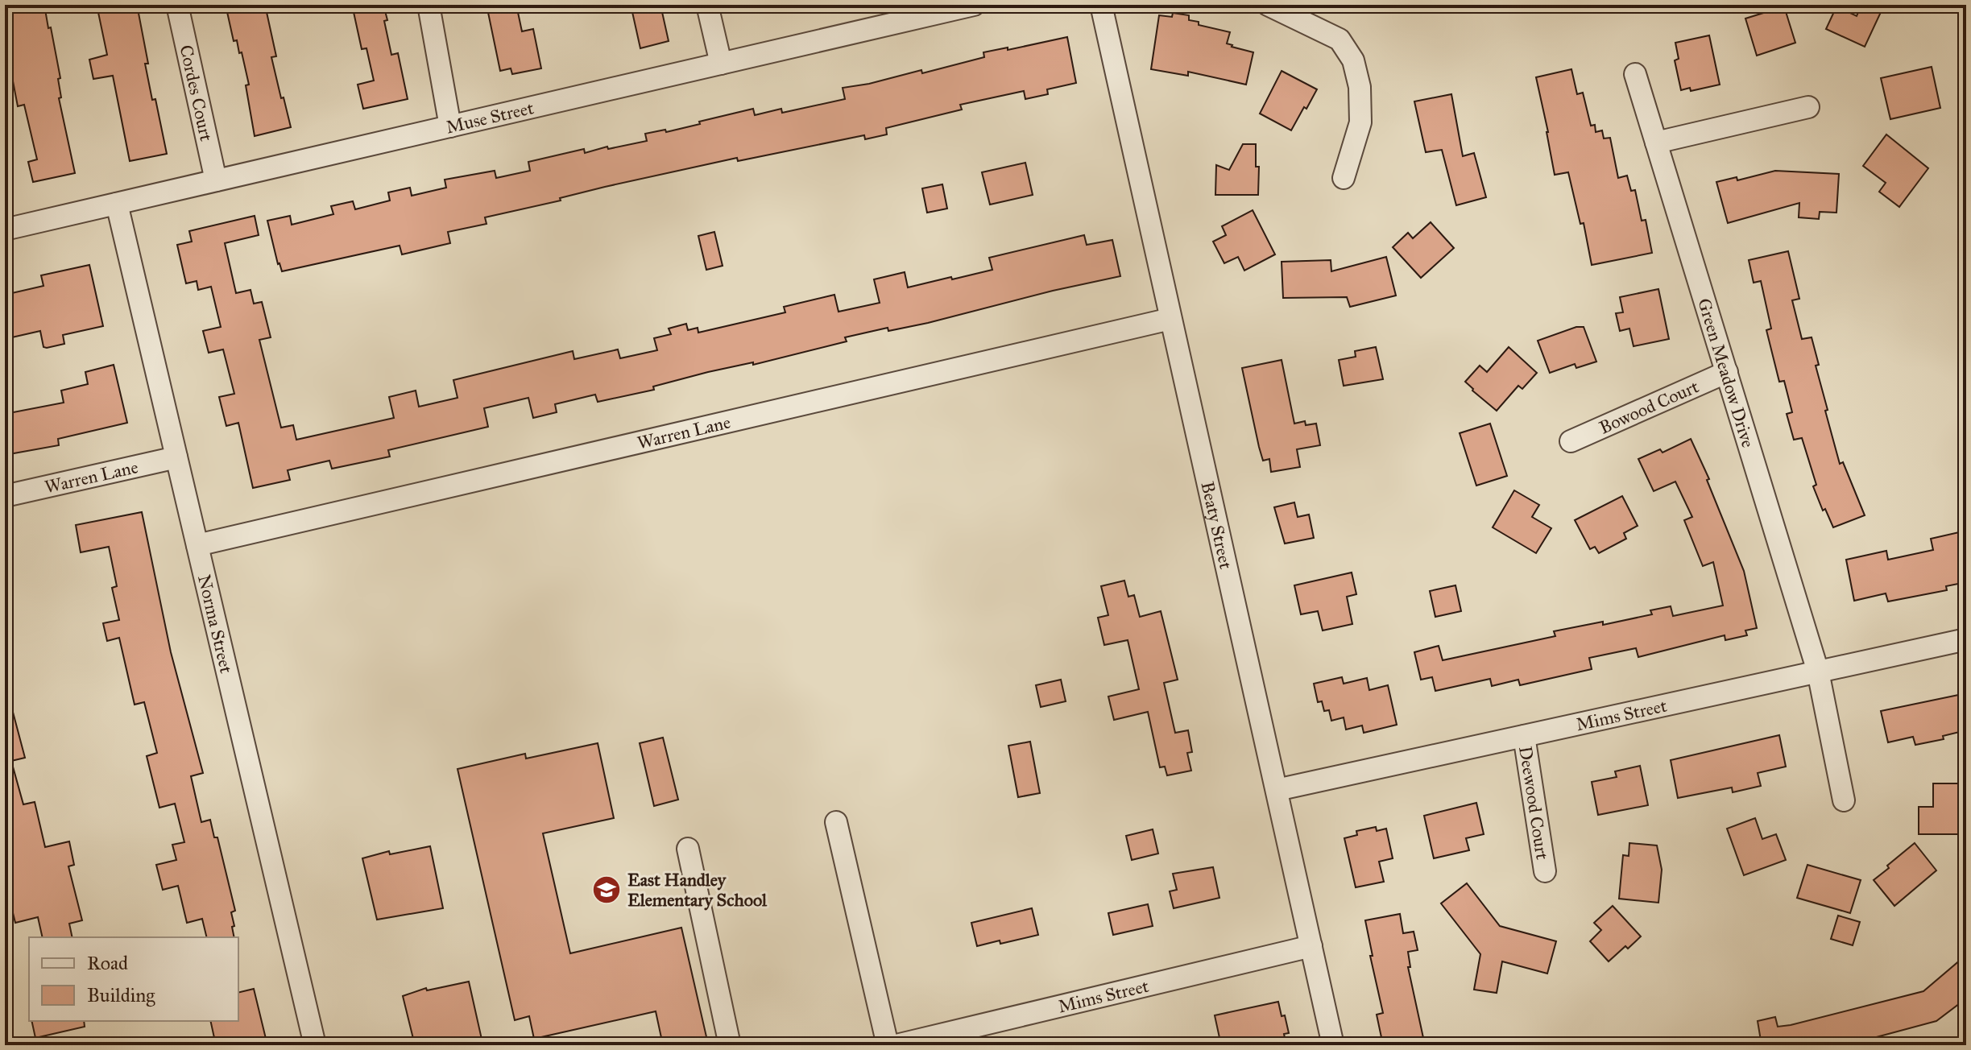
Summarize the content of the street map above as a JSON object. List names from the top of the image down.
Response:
{
  "streets": {
    "street": [
      "Cordes Court",
      "Muse Street",
      "Green Meadow Drive",
      "Bowood Court",
      "Warren Lane",
      "Beaty Street",
      "Norma Street",
      "Mims Street",
      "Deewood Court"
    ]
  },
  "crossings": [
    ["Cordes Court", "Muse Street"],
    ["Muse Street", "Norma Street"],
    ["Green Meadow Drive", "Bowood Court"],
    ["Green Meadow Drive", "Mims Street"],
    ["Warren Lane", "Beaty Street"],
    ["Warren Lane", "Norma Street"],
    ["Beaty Street", "Mims Street"],
    ["Mims Street", "Deewood Court"]
  ],
  "places": {
    "school or university": ["East Handley Elementary School"]
  },
  "legend": ["Road", "Building"]
}
